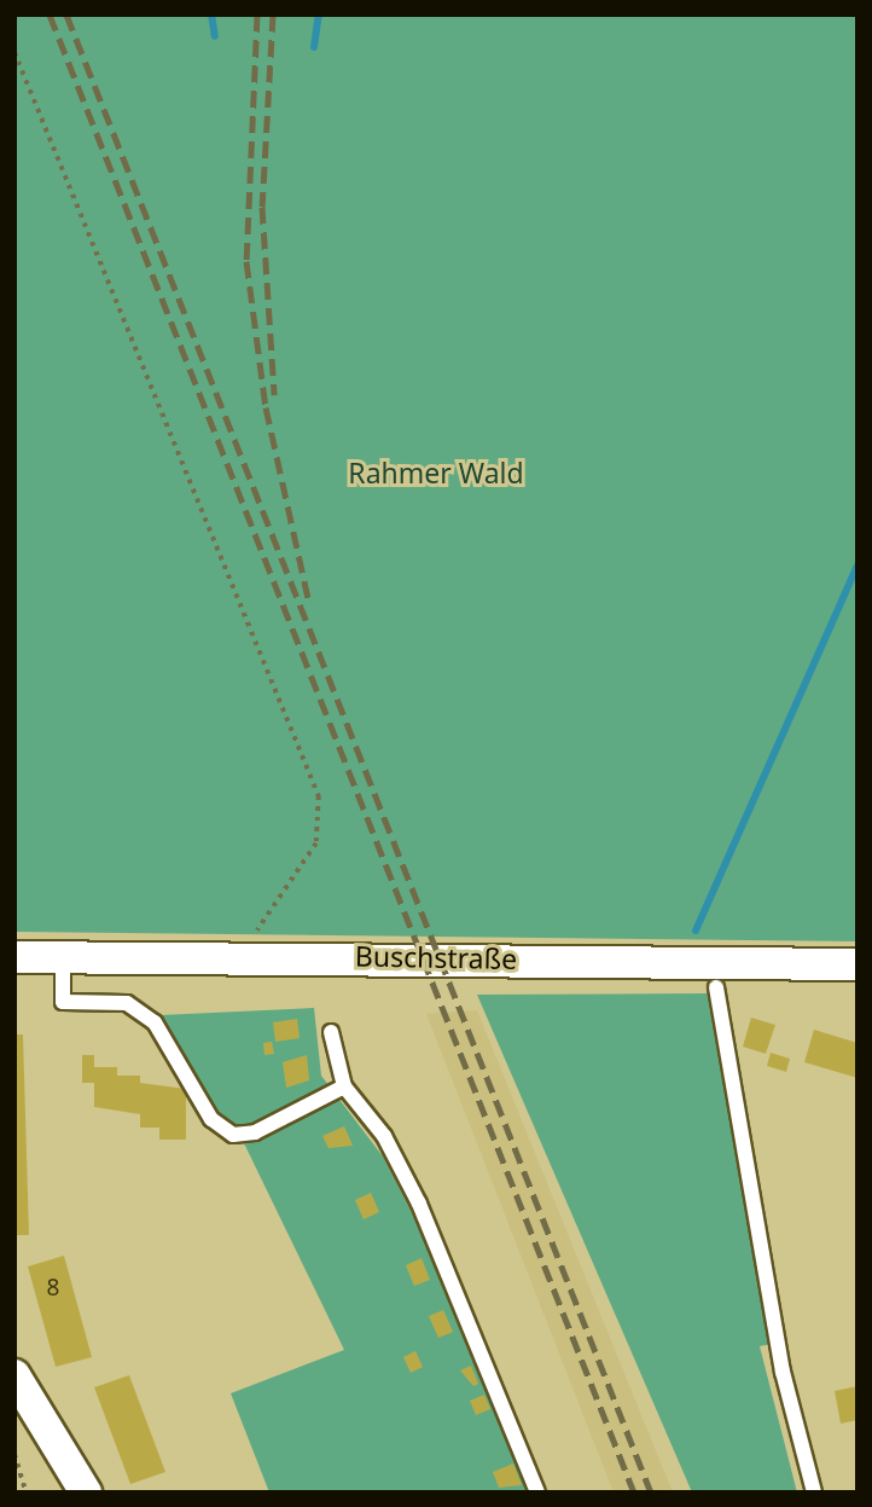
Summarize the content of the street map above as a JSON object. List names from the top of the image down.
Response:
{
  "streets": {
    "street": ["Buschstraße"]
  },
  "parks": ["Rahmer Wald"],
  "house_numbers": ["8"]
}
